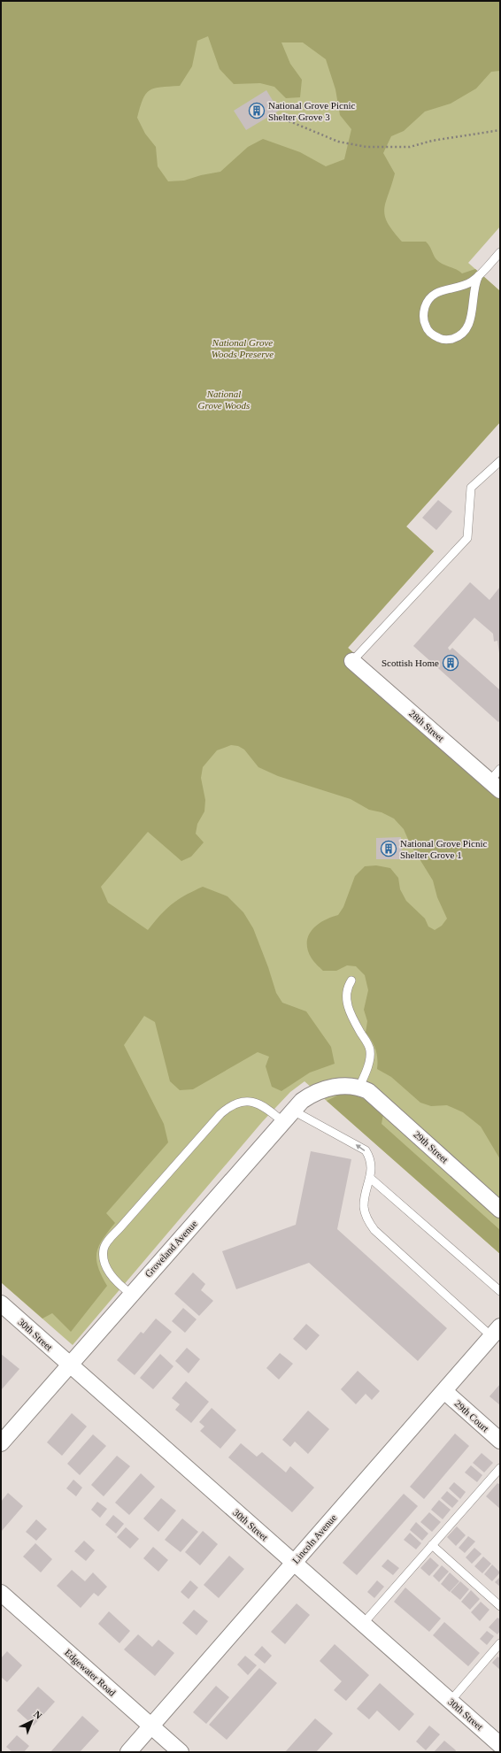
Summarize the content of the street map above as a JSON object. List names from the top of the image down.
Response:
{
  "streets": {
    "street": [
      "28th Street",
      "29th Street",
      "Groveland Avenue",
      "30th Street",
      "29th Court",
      "Lincoln Avenue",
      "Edgewater Road"
    ]
  },
  "crossings": [
    ["29th Street", "Groveland Avenue"],
    ["Groveland Avenue", "30th Street"],
    ["30th Street", "Lincoln Avenue"],
    ["29th Court", "Lincoln Avenue"],
    ["Lincoln Avenue", "Edgewater Road"]
  ],
  "parks": ["National Grove Woods Preserve", "National Grove Woods"],
  "places": {
    "building": ["National Grove Picnic Shelter Grove 3", "Scottish Home", "National Grove Picnic Shelter Grove 1"]
  },
  "north": "top right"
}
